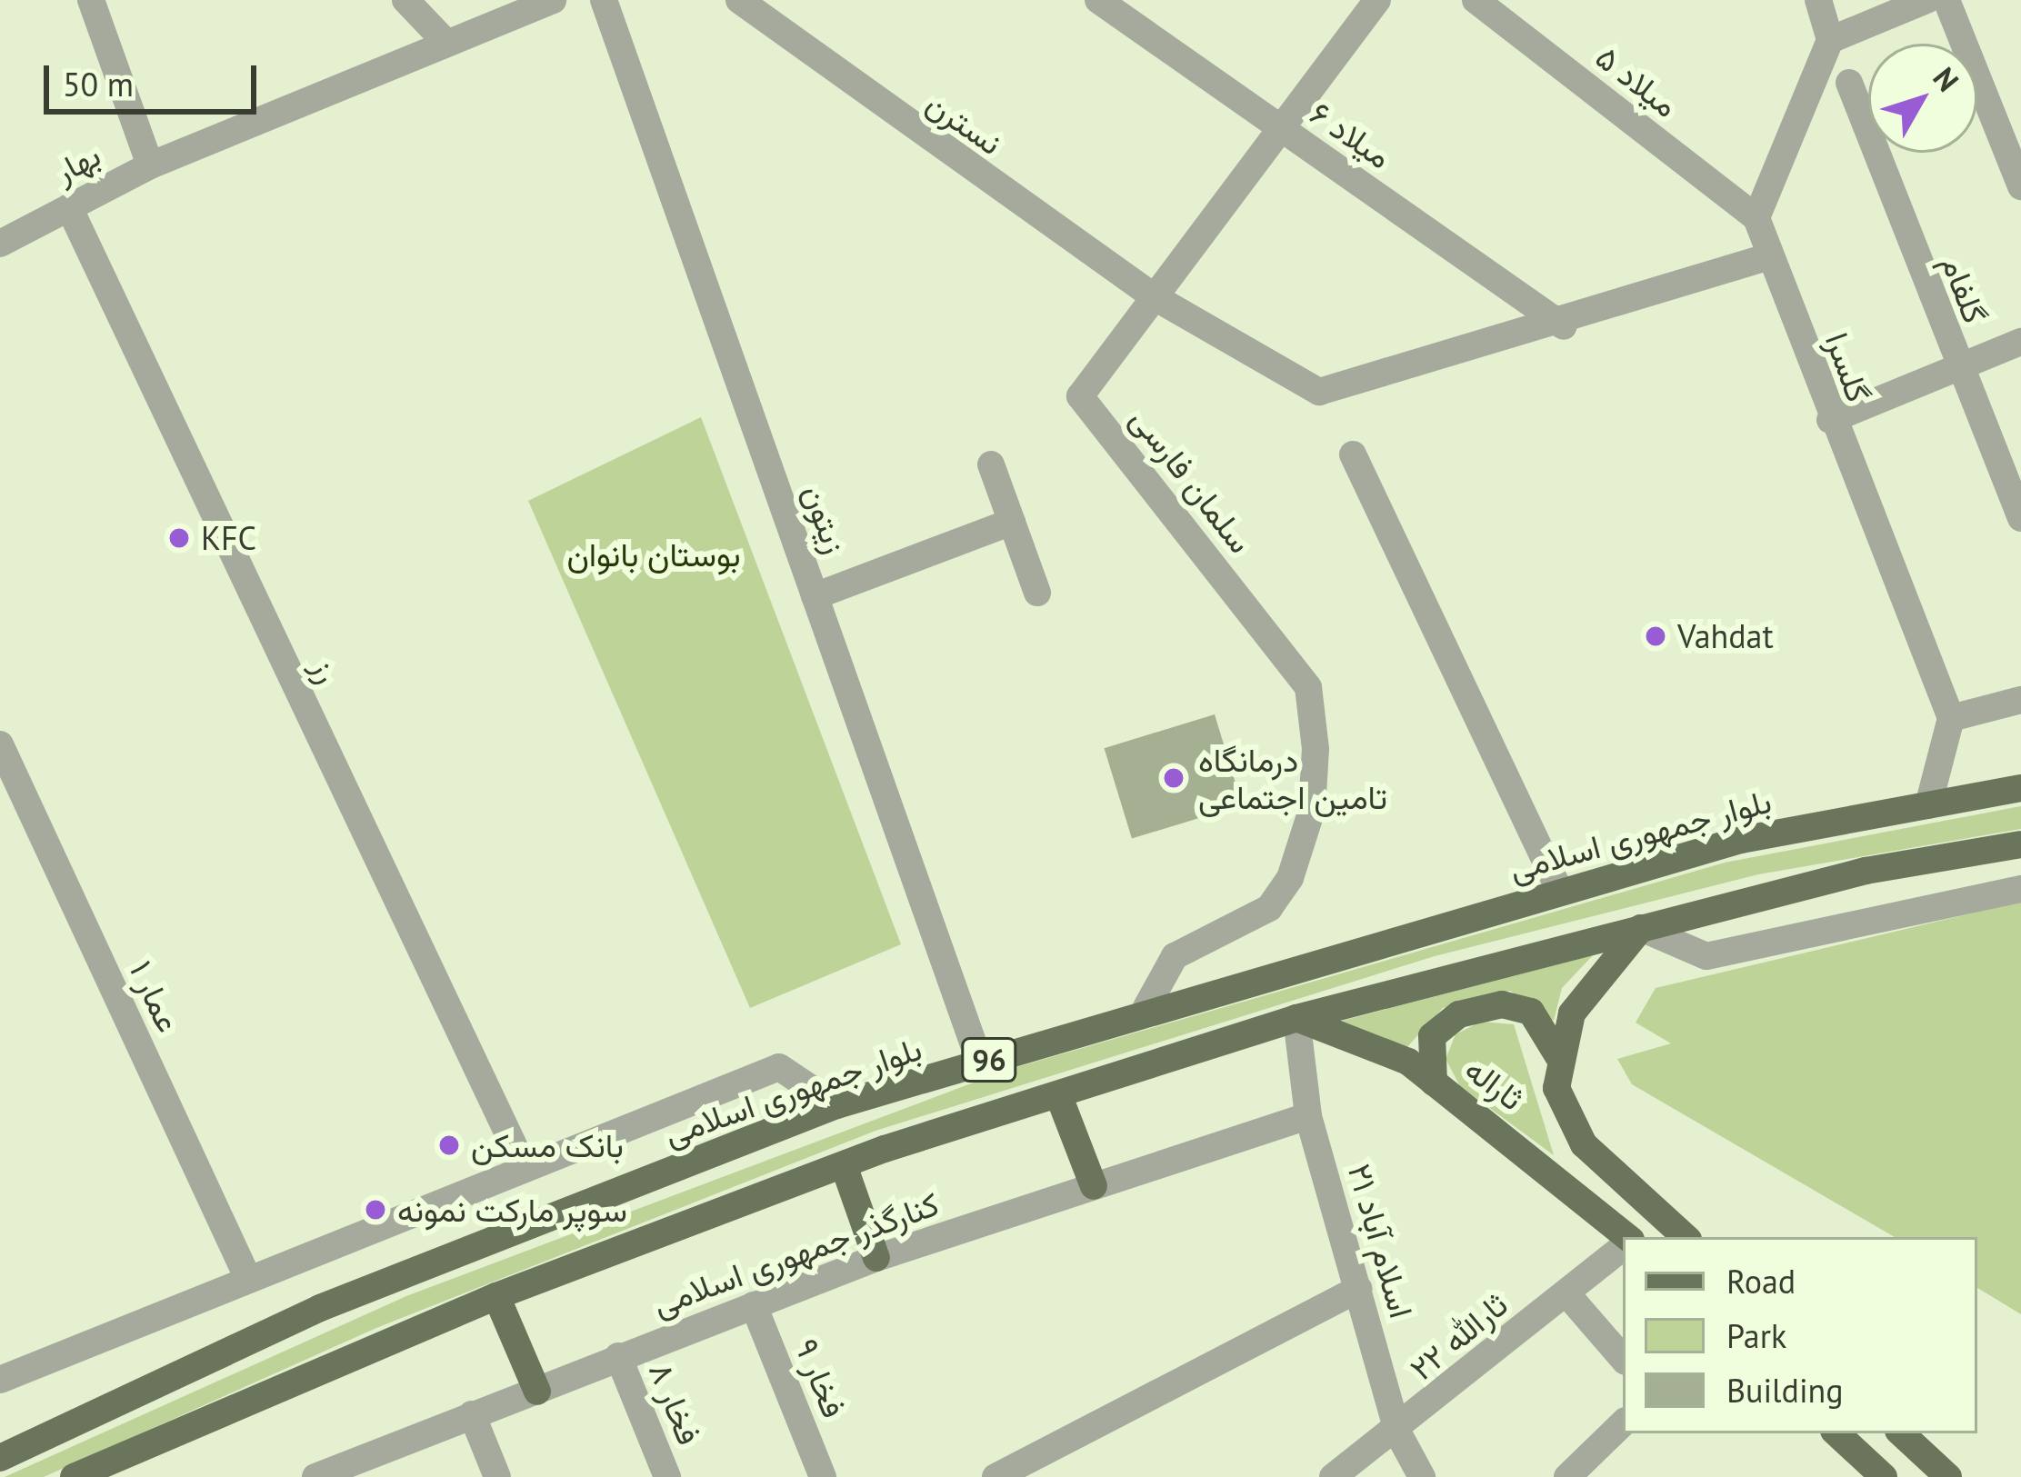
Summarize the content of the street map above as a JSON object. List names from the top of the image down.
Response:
{
  "streets": {
    "main road": ["بلوار جمهوری اسلامی", "96", "ثاراله"],
    "street": [
      "میلاد ۵",
      "نسترن",
      "میلاد ۶",
      "بهار",
      "گلفام",
      "گلسرا",
      "سلمان فارسی",
      "زیتون",
      "رز",
      "عمار ۱",
      "اسلام آباد ۲۱",
      "کنارگذر جمهوری اسلامی",
      "ثارالله ۲۲",
      "فخار ۹",
      "فخار ۸"
    ]
  },
  "crossings": [
    ["میلاد ۵", "گلسرا"],
    ["نسترن", "میلاد ۶"],
    ["نسترن", "گلسرا"],
    ["نسترن", "سلمان فارسی"],
    ["میلاد ۶", "سلمان فارسی"],
    ["بهار", "رز"],
    ["سلمان فارسی", "بلوار جمهوری اسلامی"],
    ["زیتون", "بلوار جمهوری اسلامی"],
    ["96", "ثاراله"],
    ["96", "اسلام آباد ۲۱"],
    ["ثاراله", "اسلام آباد ۲۱"],
    ["اسلام آباد ۲۱", "کنارگذر جمهوری اسلامی"],
    ["اسلام آباد ۲۱", "ثارالله ۲۲"],
    ["کنارگذر جمهوری اسلامی", "فخار ۹"],
    ["کنارگذر جمهوری اسلامی", "فخار ۸"]
  ],
  "parks": ["بوستان بانوان"],
  "places": [
    "KFC",
    "Vahdat",
    "درمانگاه تامین اجتماعی",
    "بانک مسکن",
    "سوپر مارکت نمونه"
  ],
  "legend": ["Road", "Park", "Building"],
  "scale_bar": "50 m",
  "north": "top right"
}
